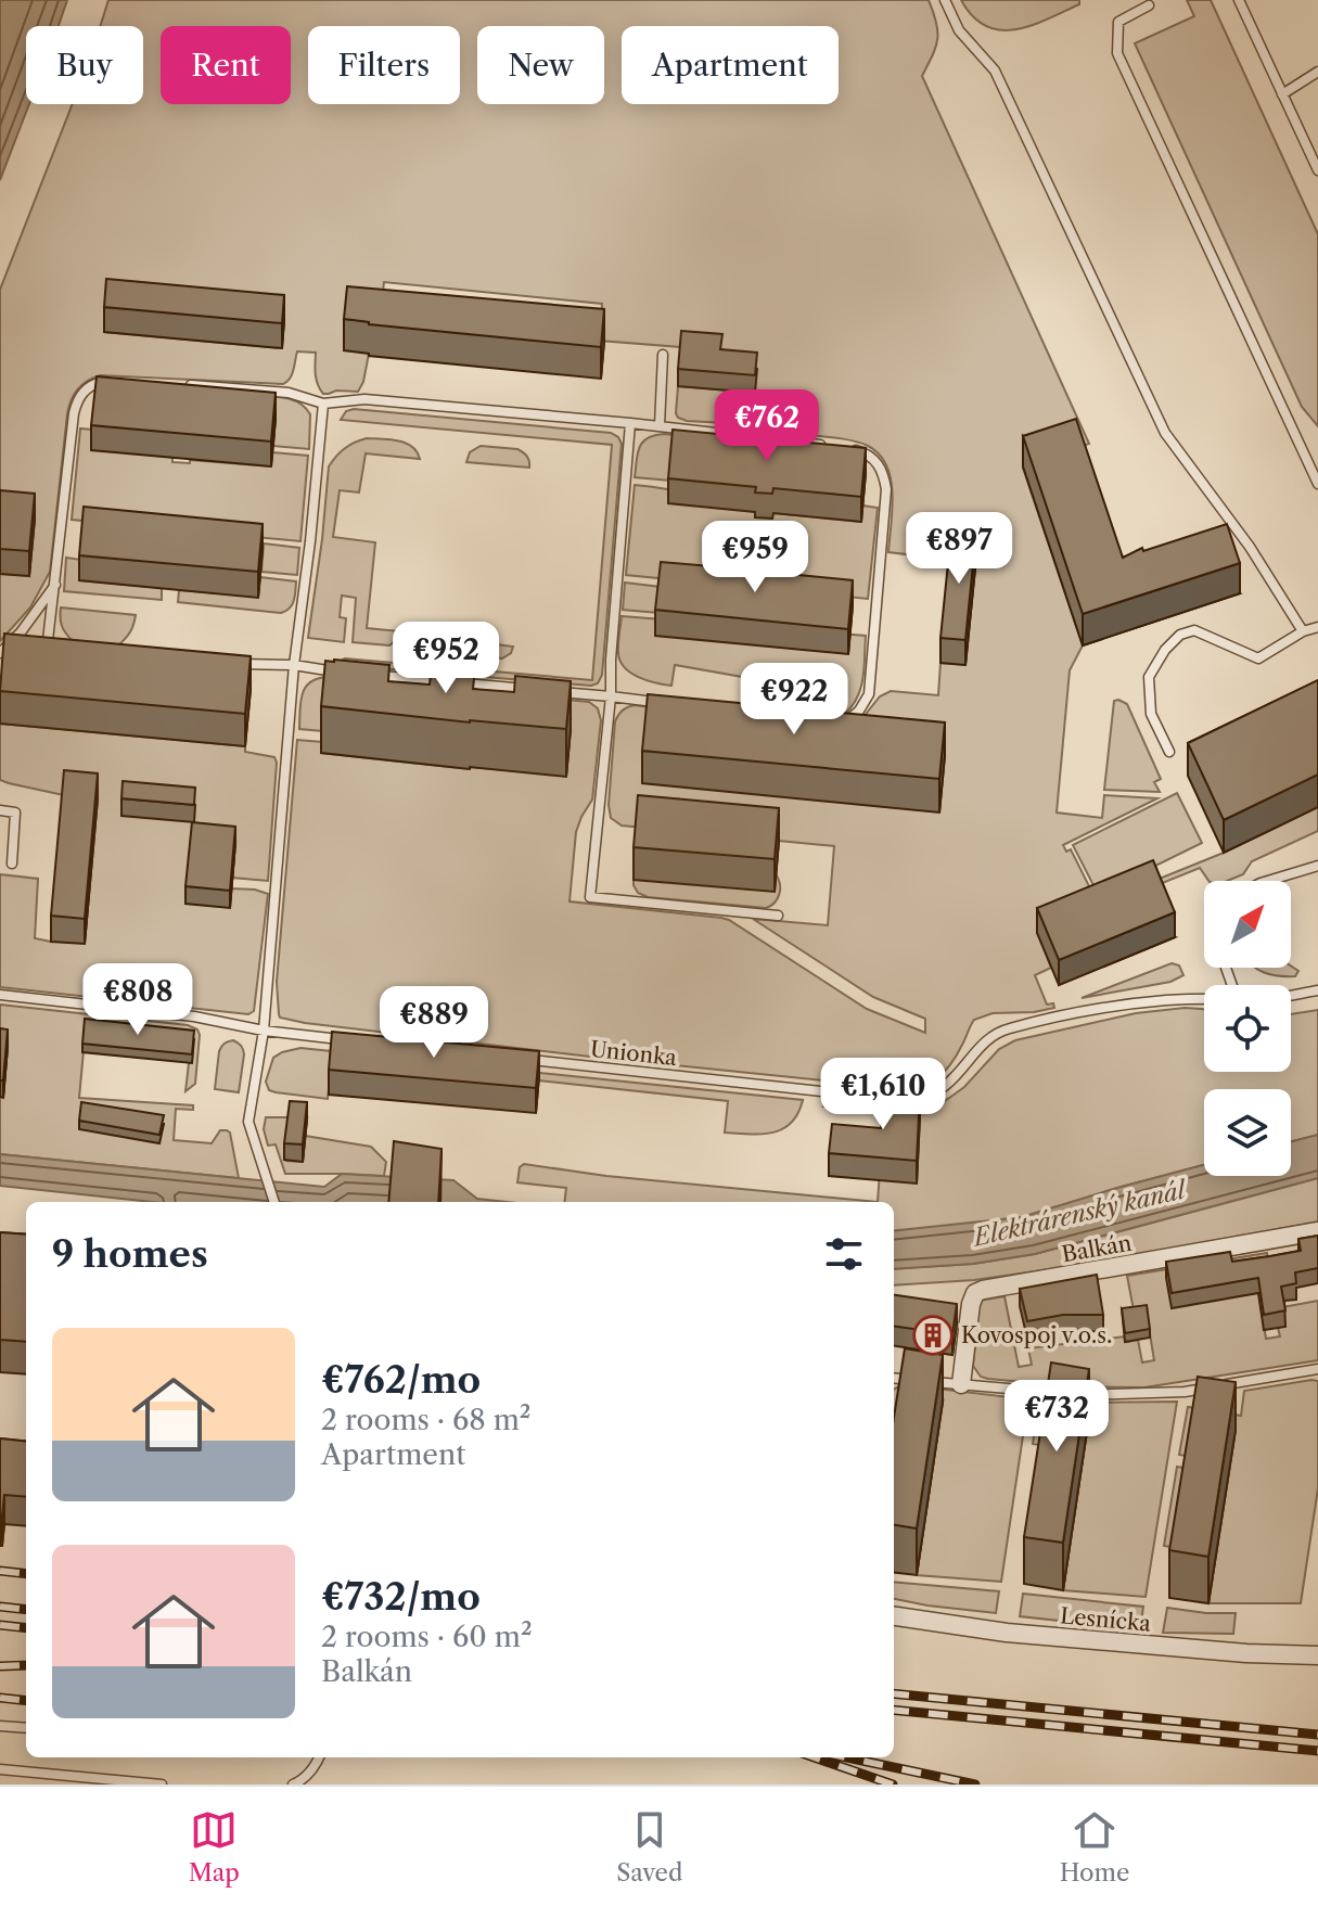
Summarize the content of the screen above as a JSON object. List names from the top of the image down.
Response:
{
  "streets": {
    "street": ["Balkán", "Lesnícka"],
    "lane": ["Unionka"]
  },
  "water": ["Elektrárenský kanál"],
  "places": {
    "building": ["Kovospoj v.o.s."]
  },
  "north": "top right",
  "page": {
    "chip": [
      "Buy",
      "Rent",
      "Filters",
      "New",
      "Apartment"
    ],
    "price": [
      "€762",
      "€897",
      "€959",
      "€952",
      "€922",
      "€808",
      "€889",
      "€1,610",
      "€732"
    ],
    "heading": "9 homes",
    "list": [
      {
        "name": "€762/mo",
        "note": "2 rooms · 68 m² · Apartment"
      },
      {
        "name": "€732/mo",
        "note": "2 rooms · 60 m² · Balkán"
      }
    ],
    "tabs": ["Map", "Saved", "Home"]
  }
}
